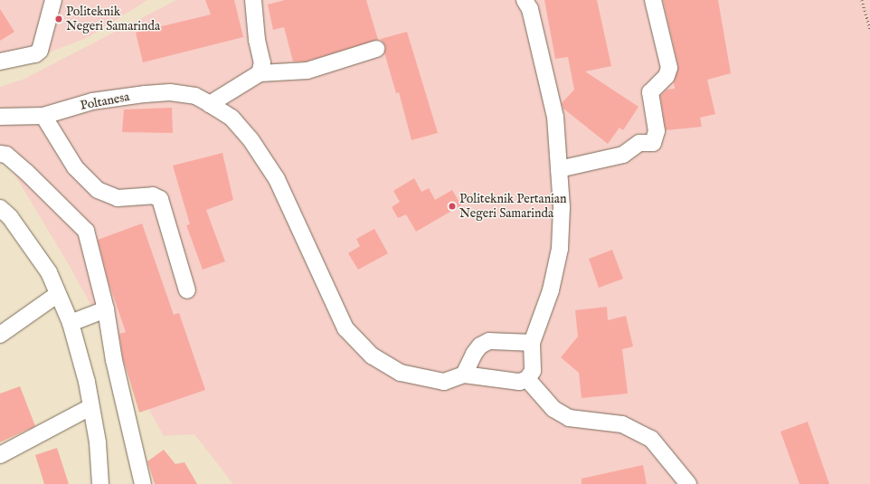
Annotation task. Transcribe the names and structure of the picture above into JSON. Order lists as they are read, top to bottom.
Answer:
{
  "streets": {
    "street": ["Poltanesa"]
  },
  "places": ["Politeknik Negeri Samarinda", "Politeknik Pertanian Negeri Samarinda"]
}
